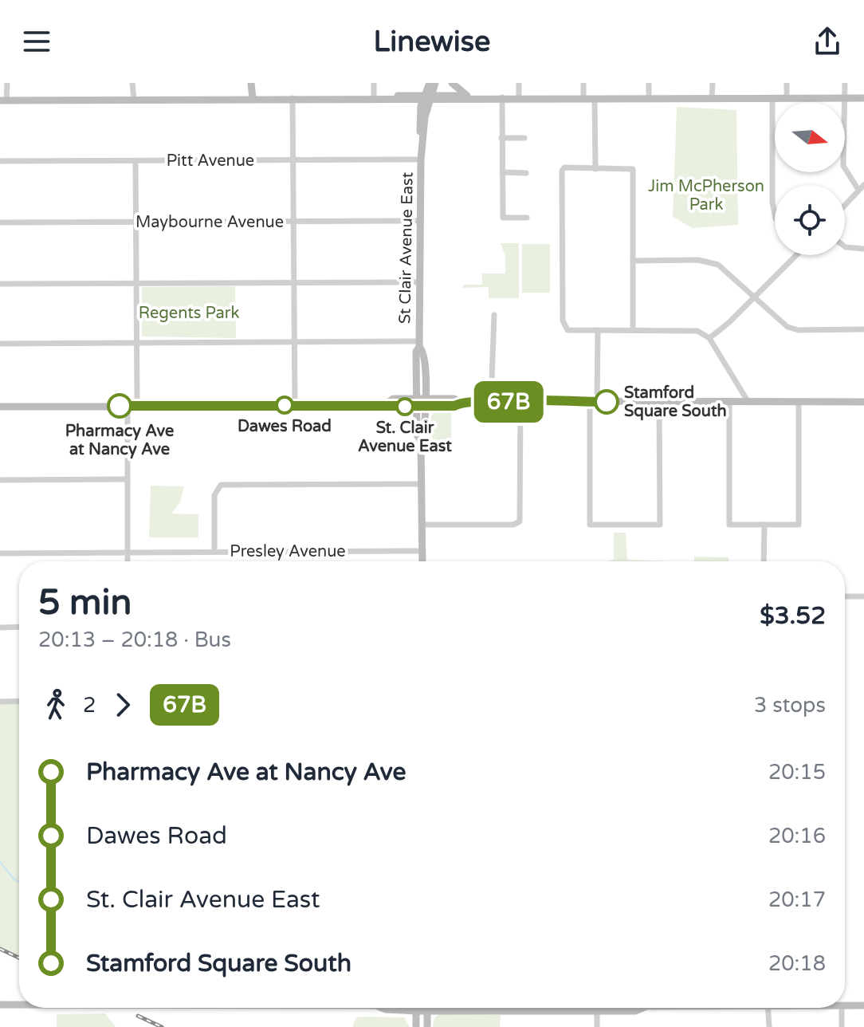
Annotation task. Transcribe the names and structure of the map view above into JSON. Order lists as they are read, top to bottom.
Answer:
{
  "streets": {
    "main road": ["St Clair Avenue East"],
    "street": ["Pitt Avenue", "Maybourne Avenue", "Presley Avenue"]
  },
  "crossings": [
    ["Pitt Avenue", "St Clair Avenue East"],
    ["Maybourne Avenue", "St Clair Avenue East"],
    ["St Clair Avenue East", "Presley Avenue"]
  ],
  "parks": ["Jim McPherson Park", "Regents Park"],
  "places": [
    "Stamford Square South",
    "Dawes Road",
    "Pharmacy Ave at Nancy Ave",
    "St. Clair Avenue East"
  ],
  "lines": ["bus line 67B"],
  "north": "right",
  "page": {
    "header": "Linewise",
    "on_map": "67B",
    "heading": ["5 min", "20:13 – 20:18 · Bus", "$3.52"],
    "legs": ["2", "67B", "3 stops"],
    "list": [
      {
        "name": "Pharmacy Ave at Nancy Ave",
        "value": "20:15"
      },
      {
        "name": "Dawes Road",
        "value": "20:16"
      },
      {
        "name": "St. Clair Avenue East",
        "value": "20:17"
      },
      {
        "name": "Stamford Square South",
        "value": "20:18"
      }
    ]
  }
}
